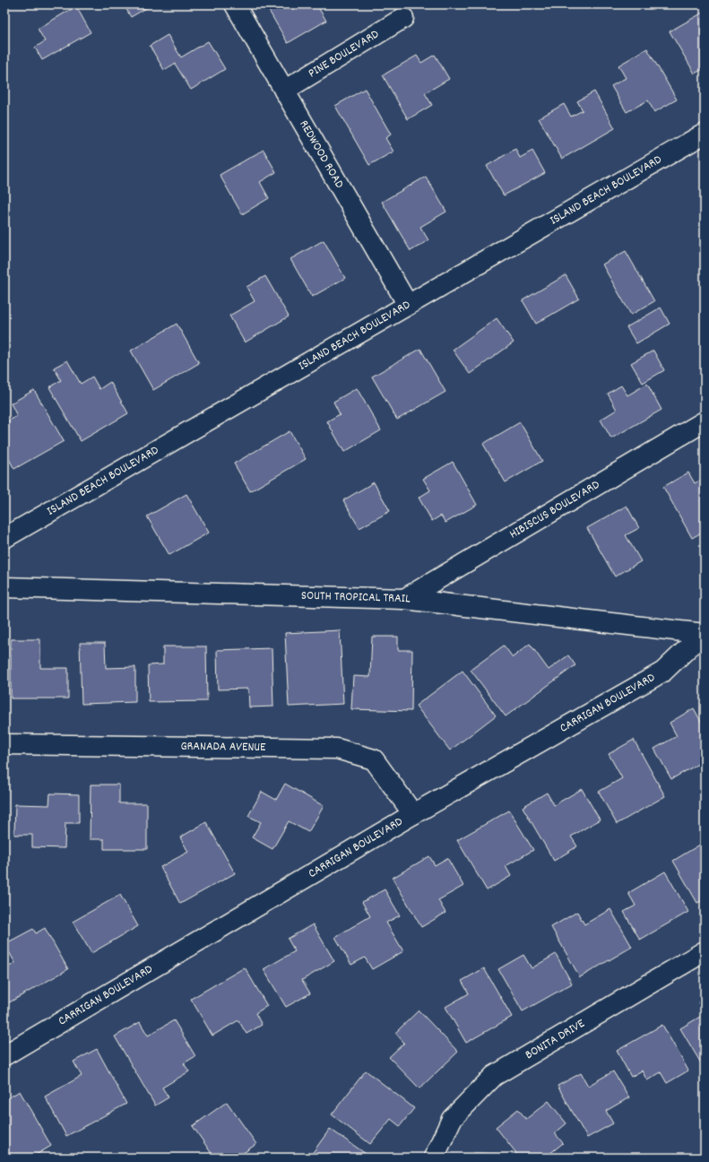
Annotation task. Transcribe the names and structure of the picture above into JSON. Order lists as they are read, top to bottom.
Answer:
{
  "streets": {
    "street": [
      "PINE BOULEVARD",
      "REDWOOD ROAD",
      "ISLAND BEACH BOULEVARD",
      "HIBISCUS BOULEVARD",
      "SOUTH TROPICAL TRAIL",
      "CARRIGAN BOULEVARD",
      "GRANADA AVENUE",
      "BONITA DRIVE"
    ]
  },
  "crossings": [
    ["PINE BOULEVARD", "REDWOOD ROAD"],
    ["REDWOOD ROAD", "ISLAND BEACH BOULEVARD"],
    ["HIBISCUS BOULEVARD", "SOUTH TROPICAL TRAIL"],
    ["SOUTH TROPICAL TRAIL", "CARRIGAN BOULEVARD"],
    ["CARRIGAN BOULEVARD", "GRANADA AVENUE"]
  ]
}
